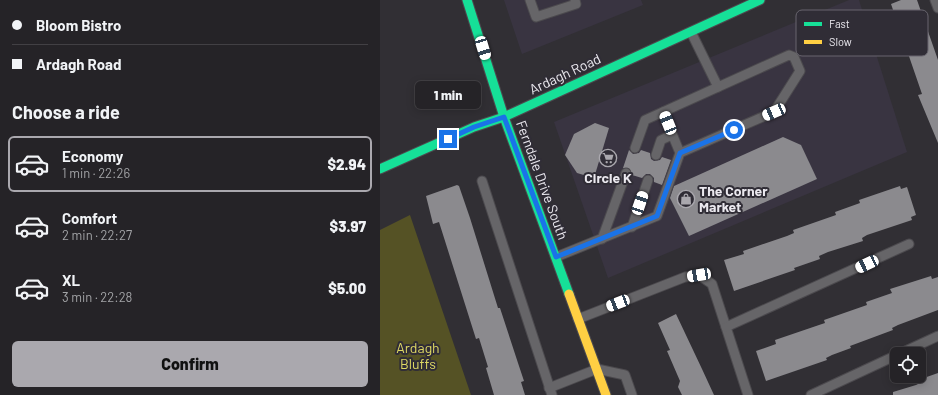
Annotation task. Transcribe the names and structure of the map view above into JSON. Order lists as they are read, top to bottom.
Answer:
{
  "streets": {
    "main road": ["Ardagh Road", "Ferndale Drive South"]
  },
  "crossings": [
    ["Ardagh Road", "Ferndale Drive South"]
  ],
  "parks": ["Ardagh Bluffs"],
  "places": {
    "supermarket": ["Circle K"],
    "shop": ["The Corner Market"]
  },
  "legend": ["Fast", "Slow"],
  "page": {
    "banner": ["Bloom Bistro", "Ardagh Road"],
    "bubble": "1 min",
    "heading": "Choose a ride",
    "list": [
      {
        "name": "Economy",
        "note": "1 min · 22:26",
        "value": "$2.94"
      },
      {
        "name": "Comfort",
        "note": "2 min · 22:27",
        "value": "$3.97"
      },
      {
        "name": "XL",
        "note": "3 min · 22:28",
        "value": "$5.00"
      }
    ],
    "buttons": "Confirm"
  }
}
